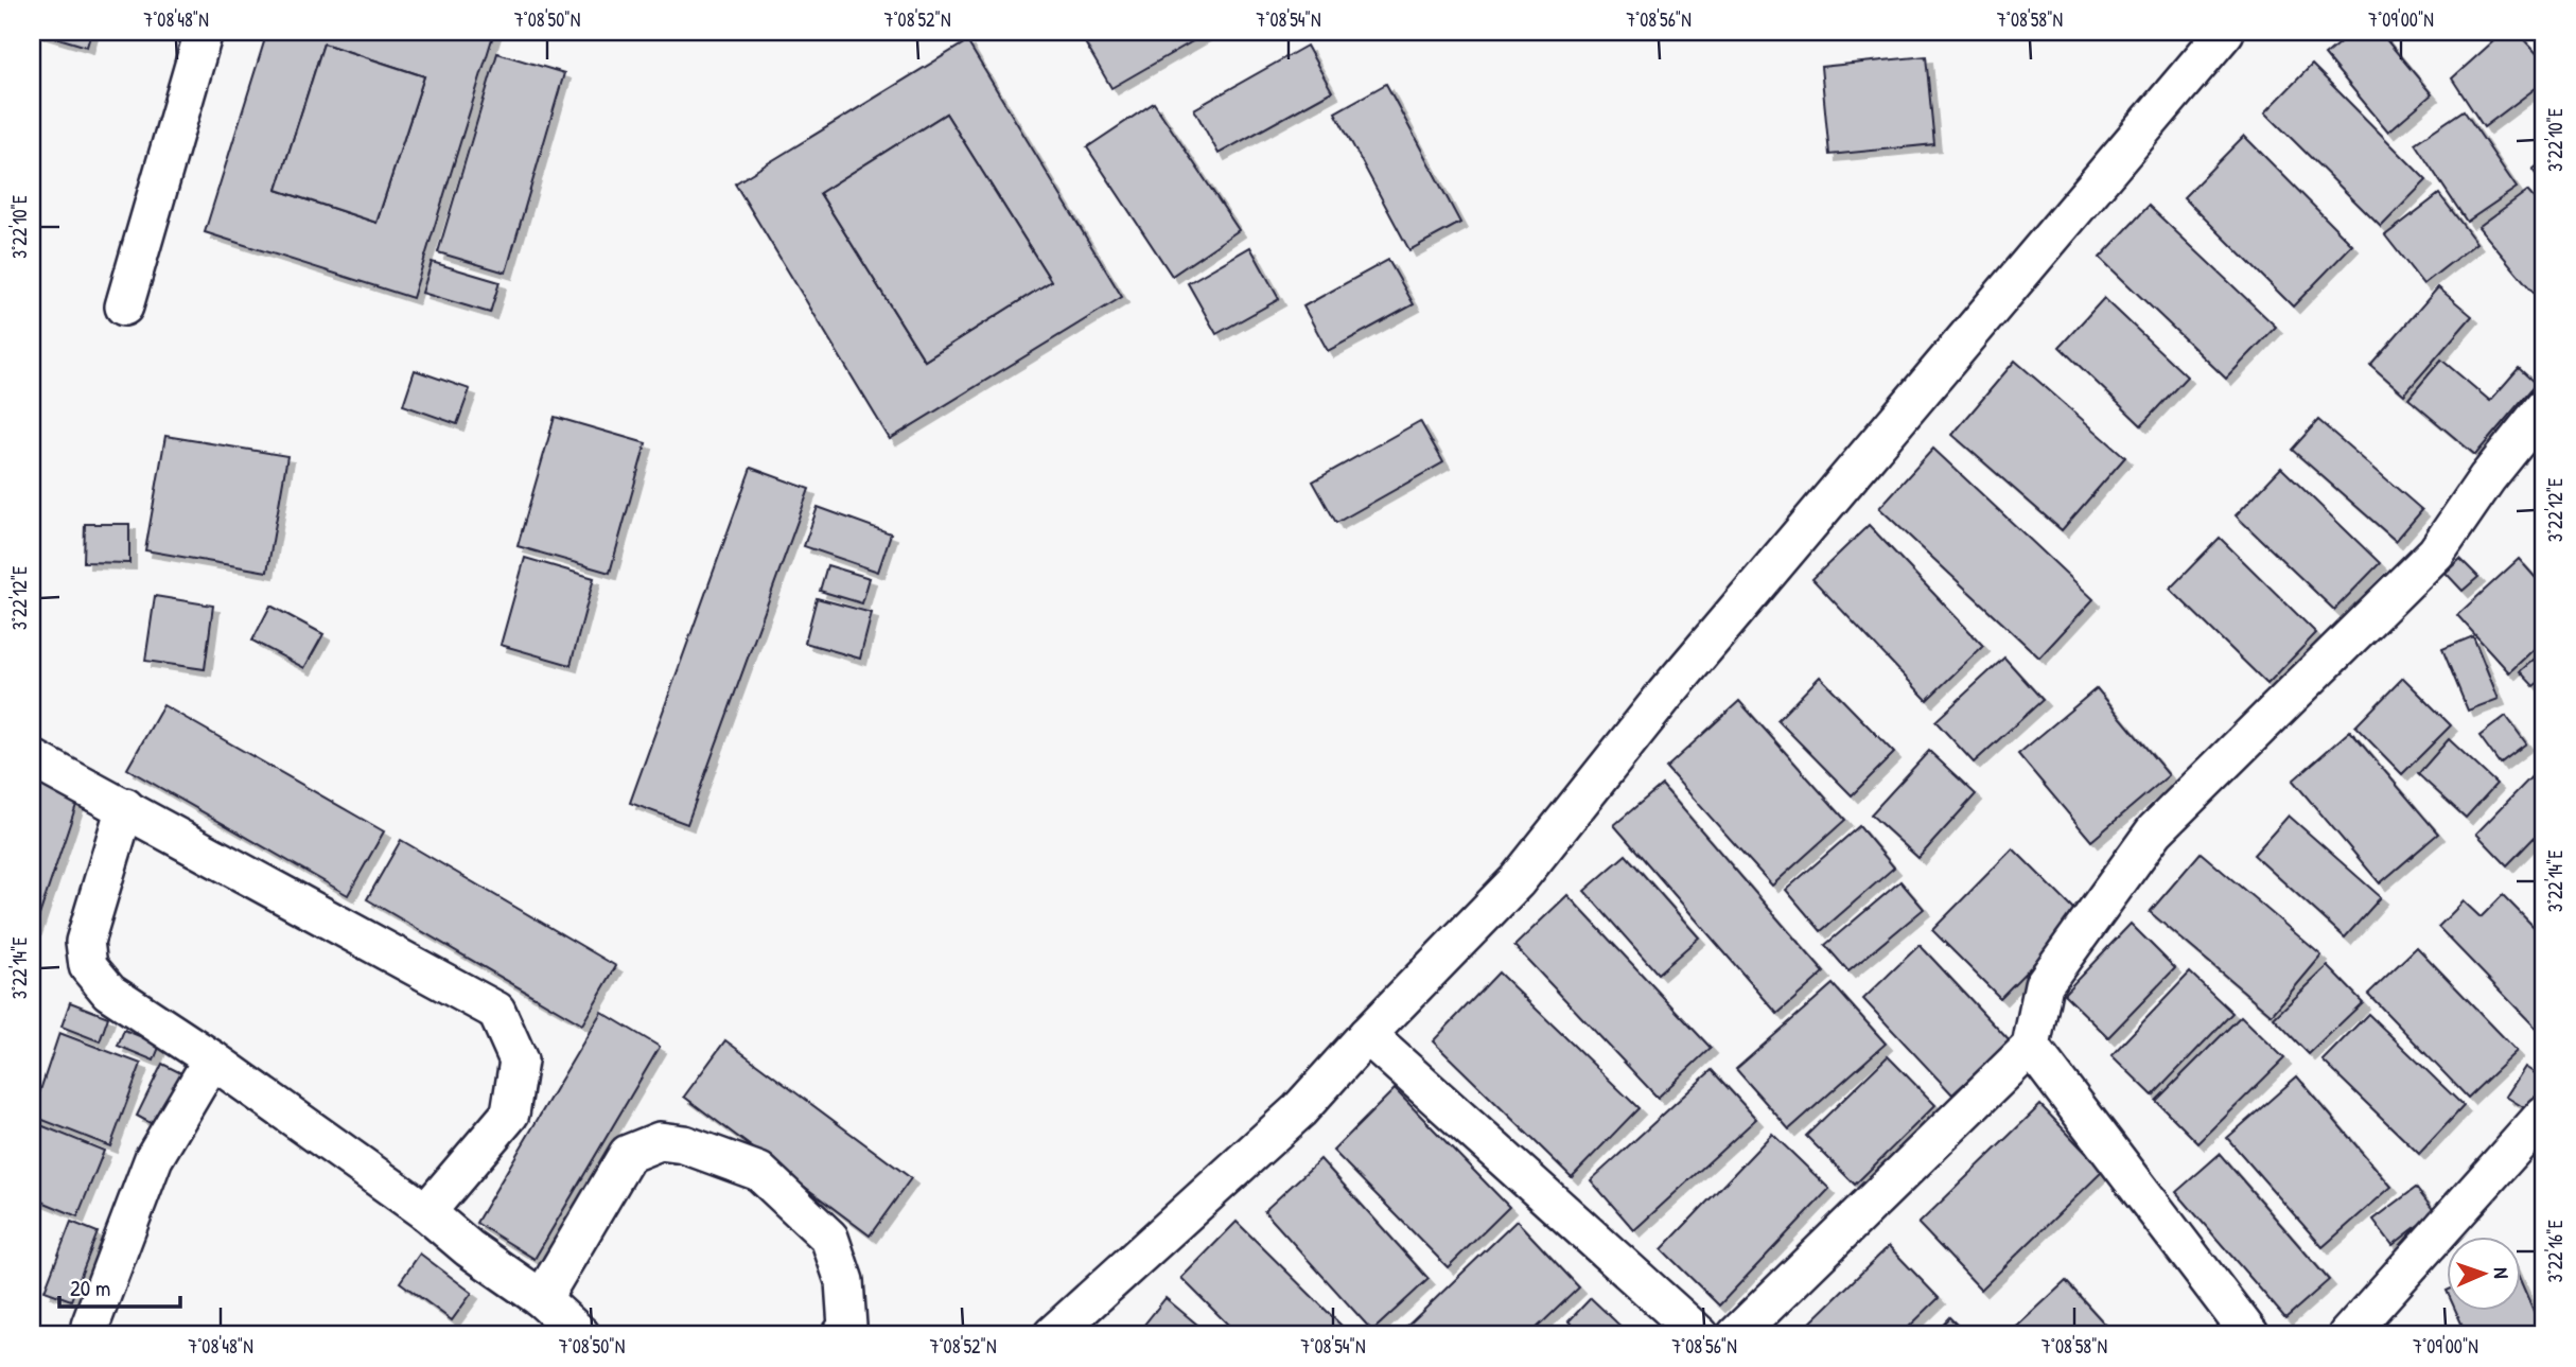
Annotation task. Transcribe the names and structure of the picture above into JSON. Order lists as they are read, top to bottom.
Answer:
{
  "scale_bar": "20 m",
  "north": "right",
  "coordinates": [
    "7°08'48\"N",
    "7°08'50\"N",
    "7°08'52\"N",
    "7°08'54\"N",
    "7°08'56\"N",
    "7°08'58\"N",
    "7°09'00\"N",
    "3°22'10\"E",
    "3°22'12\"E",
    "3°22'14\"E",
    "3°22'16\"E"
  ]
}
